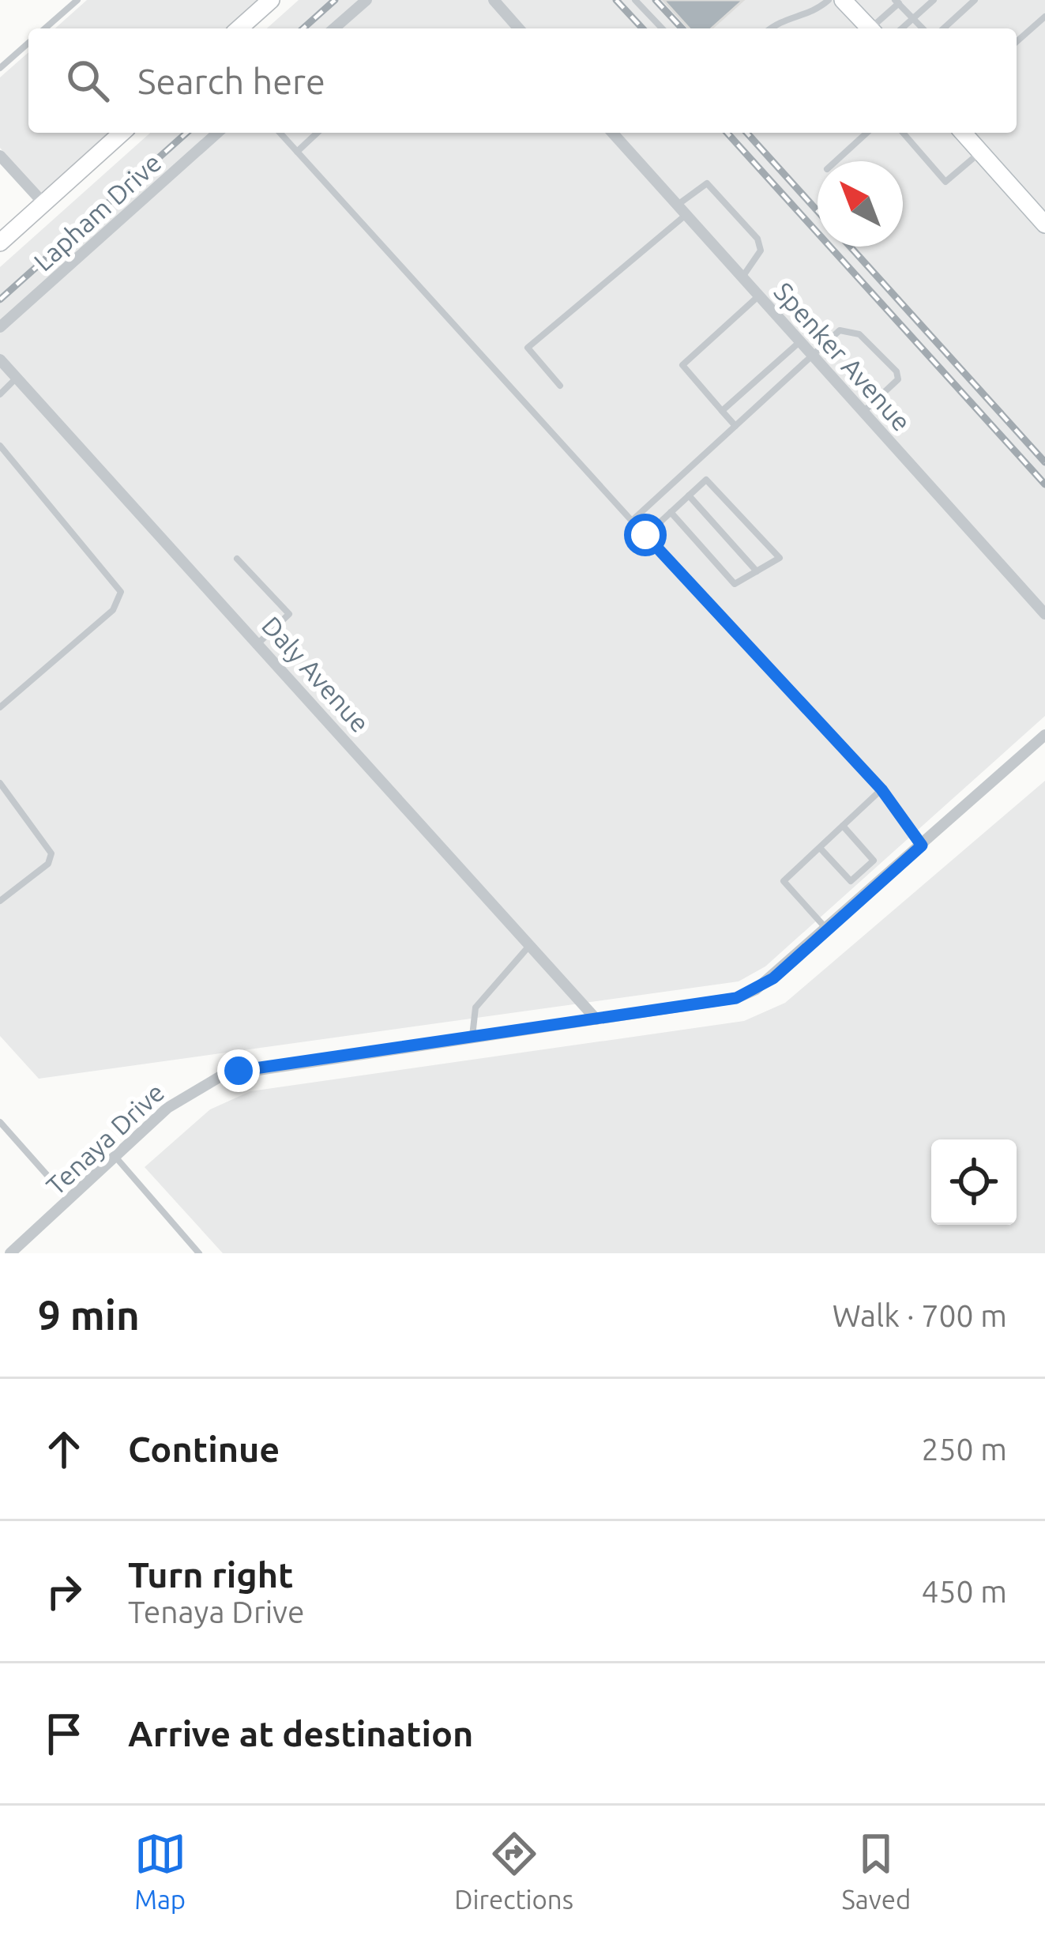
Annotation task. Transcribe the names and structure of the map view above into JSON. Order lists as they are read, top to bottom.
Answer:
{
  "streets": {
    "street": [
      "Lapham Drive",
      "Spenker Avenue",
      "Daly Avenue",
      "Tenaya Drive"
    ]
  },
  "crossings": [
    ["Daly Avenue", "Tenaya Drive"]
  ],
  "north": "top left",
  "page": {
    "search": "Search here",
    "heading": ["9 min", "Walk · 700 m"],
    "list": [
      ["Continue", "250 m"],
      ["Turn right", "Tenaya Drive", "450 m"],
      "Arrive at destination"
    ],
    "nav": ["Map", "Directions", "Saved"]
  }
}
